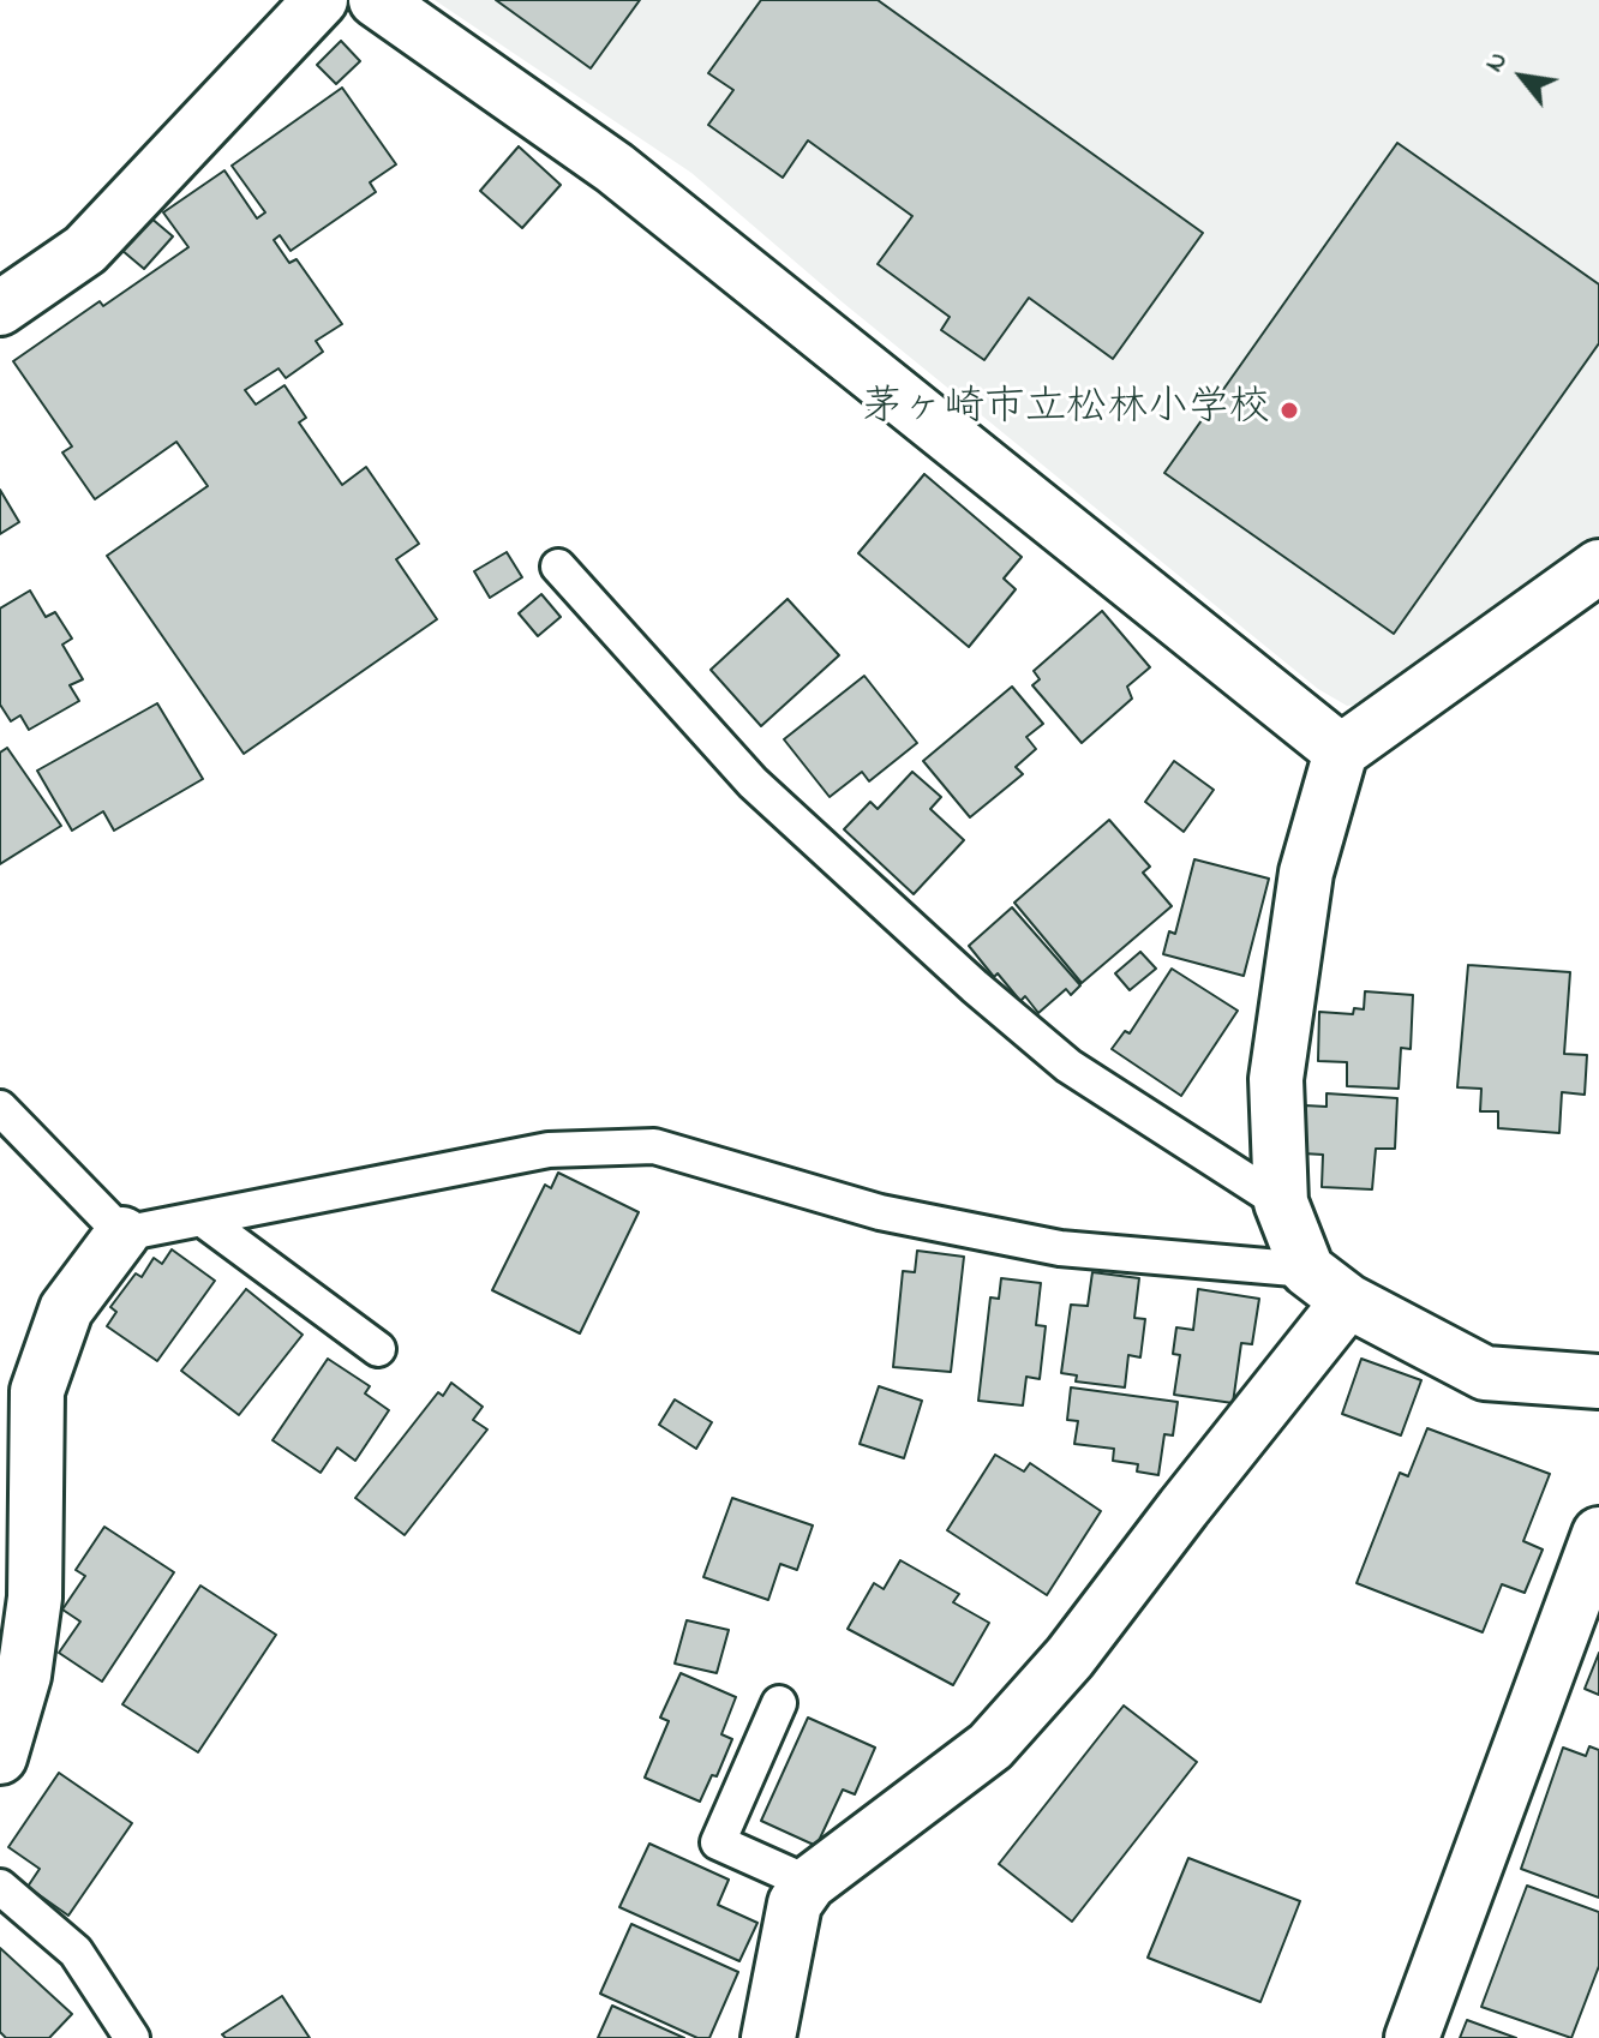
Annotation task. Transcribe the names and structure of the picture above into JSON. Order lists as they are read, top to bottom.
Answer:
{
  "places": ["茅ヶ崎市立松林小学校"],
  "north": "top left"
}
